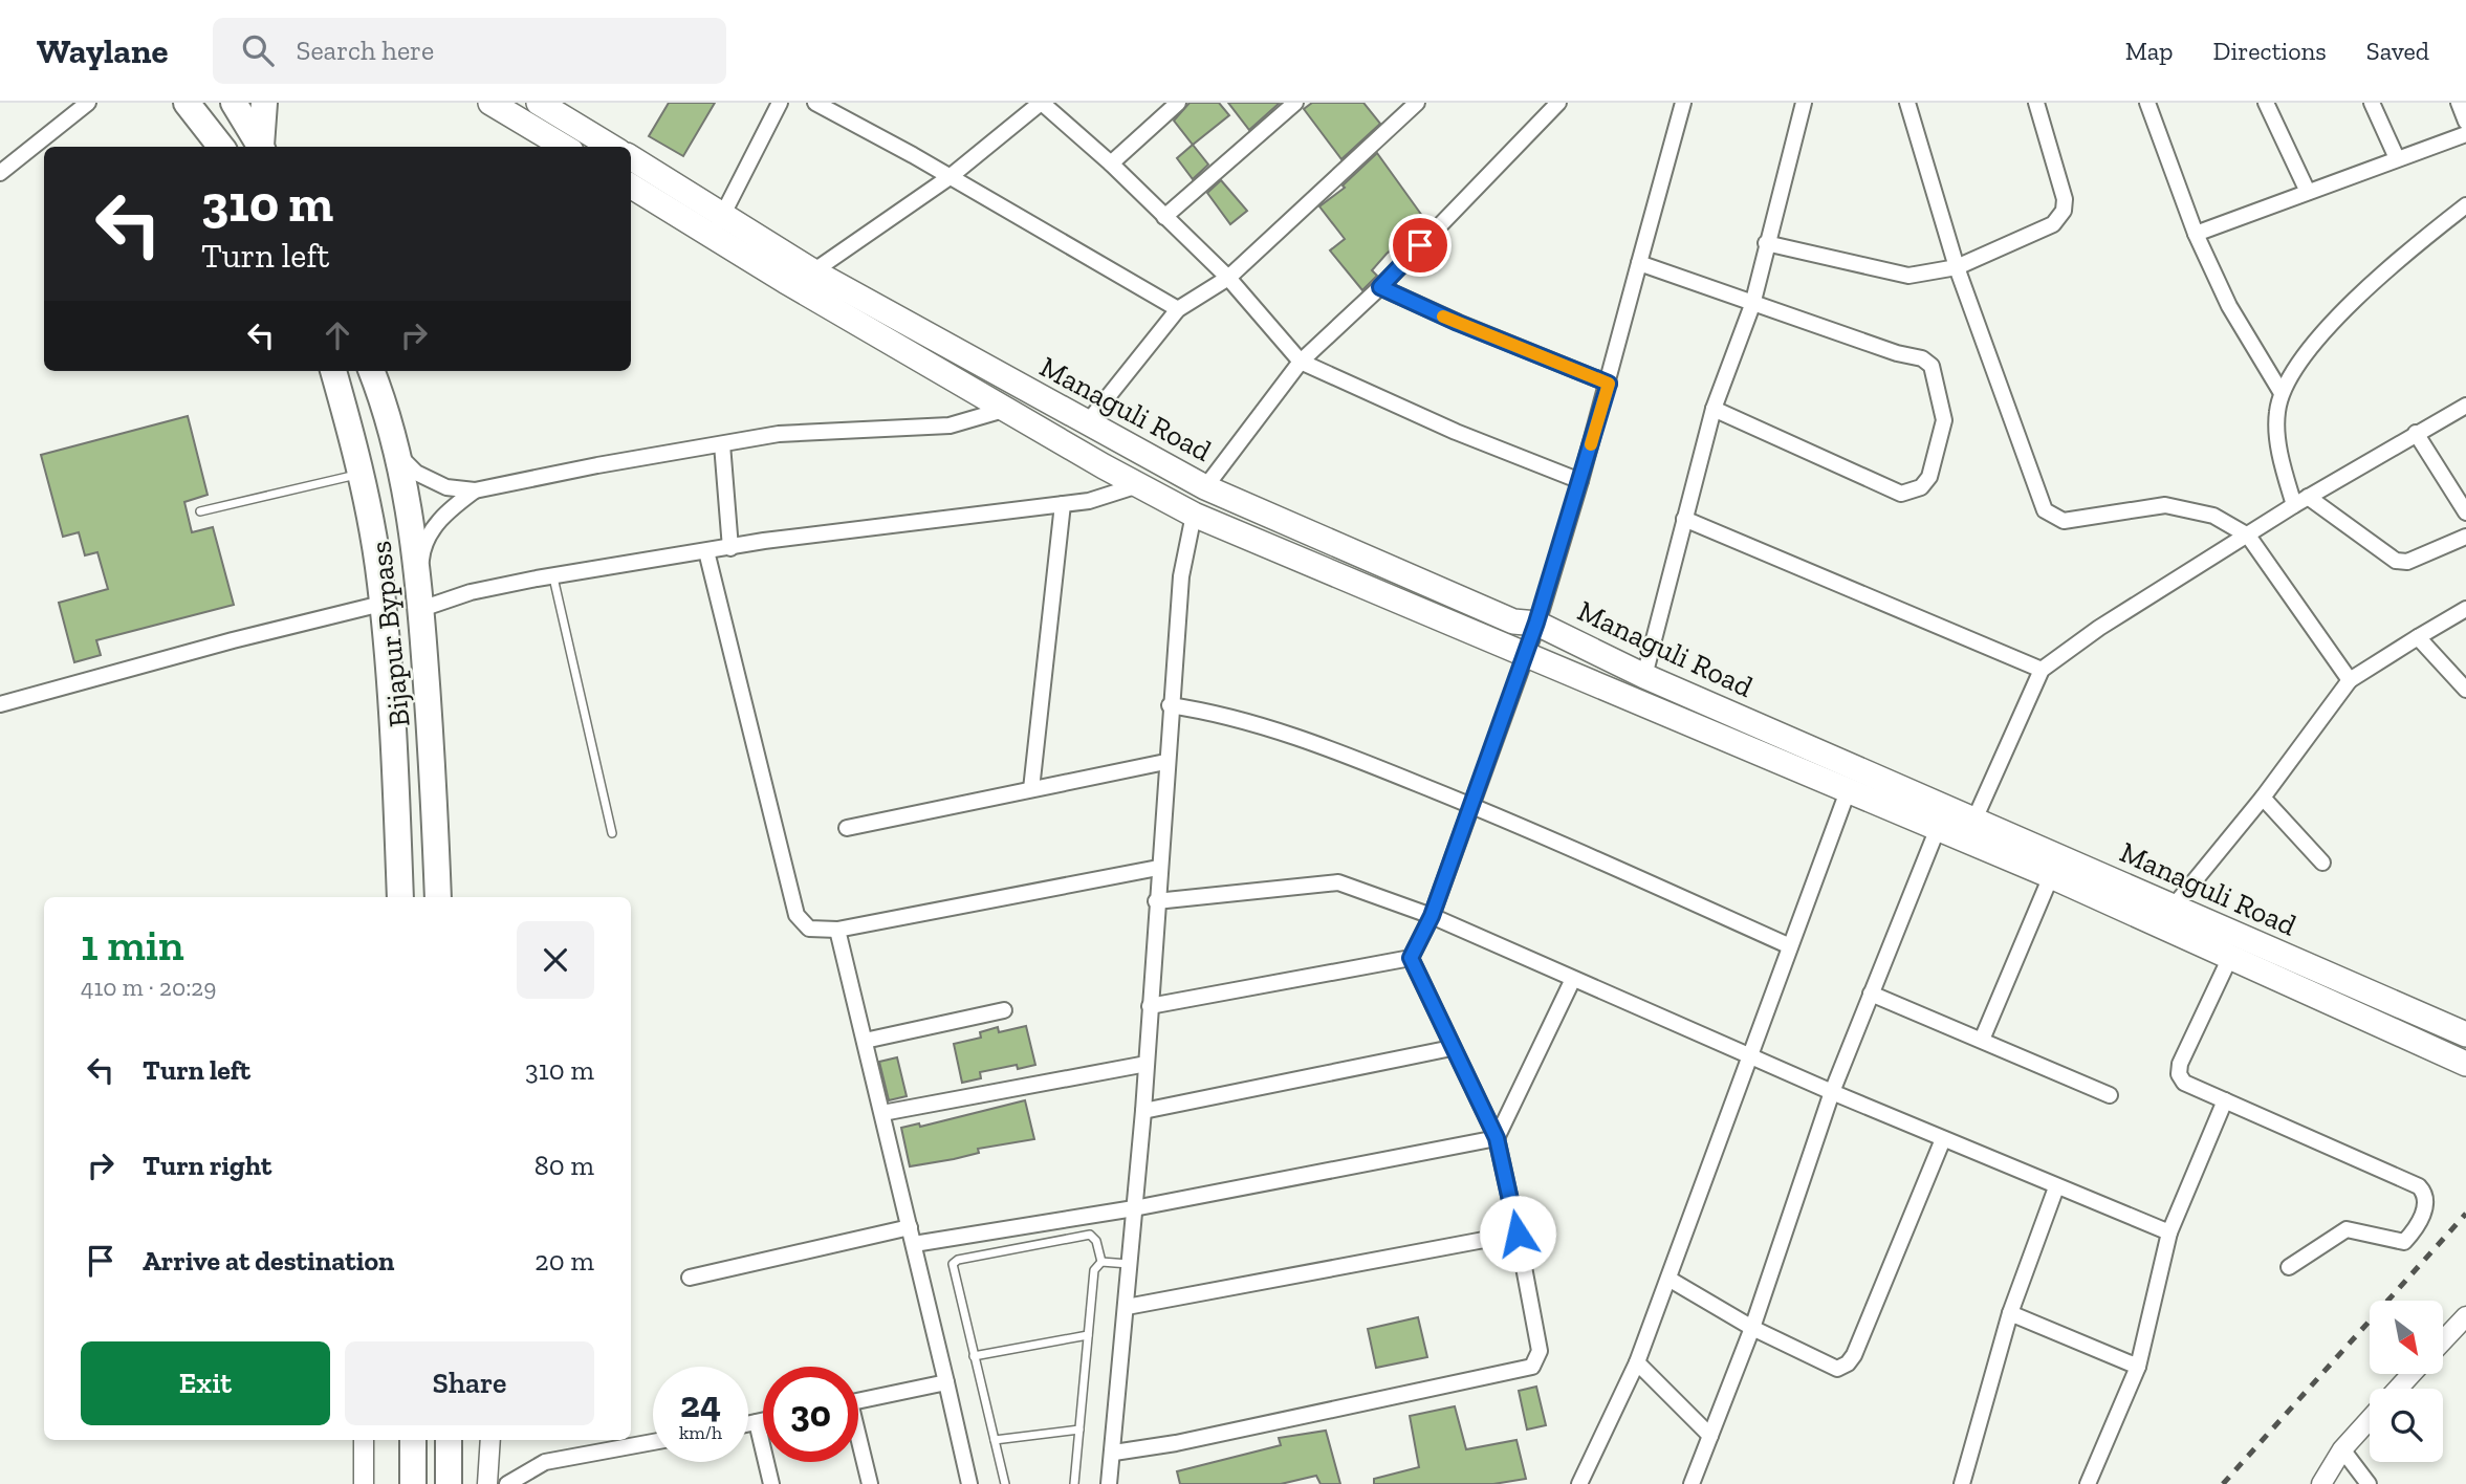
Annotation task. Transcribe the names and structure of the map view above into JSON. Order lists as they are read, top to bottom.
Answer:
{
  "streets": {
    "highway": ["Bijapur Bypass"],
    "main road": ["Managuli Road"]
  },
  "north": "bottom right",
  "page": {
    "header": "Waylane",
    "search": "Search here",
    "nav": ["Map", "Directions", "Saved"],
    "turn": ["310 m", "Turn left"],
    "heading": ["1 min", "410 m · 20:29"],
    "list": [
      {
        "name": "Turn left",
        "value": "310 m"
      },
      {
        "name": "Turn right",
        "value": "80 m"
      },
      {
        "name": "Arrive at destination",
        "value": "20 m"
      }
    ],
    "buttons": ["Exit", "Share"],
    "speed": "24 km/h",
    "limit": "30"
  }
}
